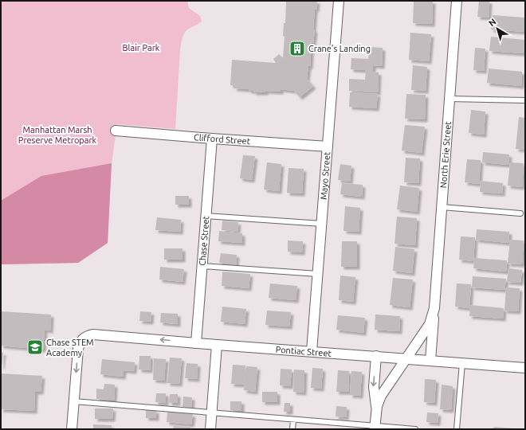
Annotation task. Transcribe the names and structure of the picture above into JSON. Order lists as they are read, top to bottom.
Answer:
{
  "streets": {
    "street": [
      "Clifford Street",
      "North Erie Street",
      "Mayo Street",
      "Chase Street",
      "Pontiac Street"
    ]
  },
  "crossings": [
    ["Clifford Street", "Mayo Street"],
    ["Clifford Street", "Chase Street"],
    ["North Erie Street", "Pontiac Street"],
    ["Mayo Street", "Pontiac Street"],
    ["Chase Street", "Pontiac Street"]
  ],
  "parks": ["Blair Park", "Manhattan Marsh Preserve Metropark"],
  "places": {
    "building": ["Crane's Landing"],
    "school or university": ["Chase STEM Academy"]
  },
  "north": "top left"
}
